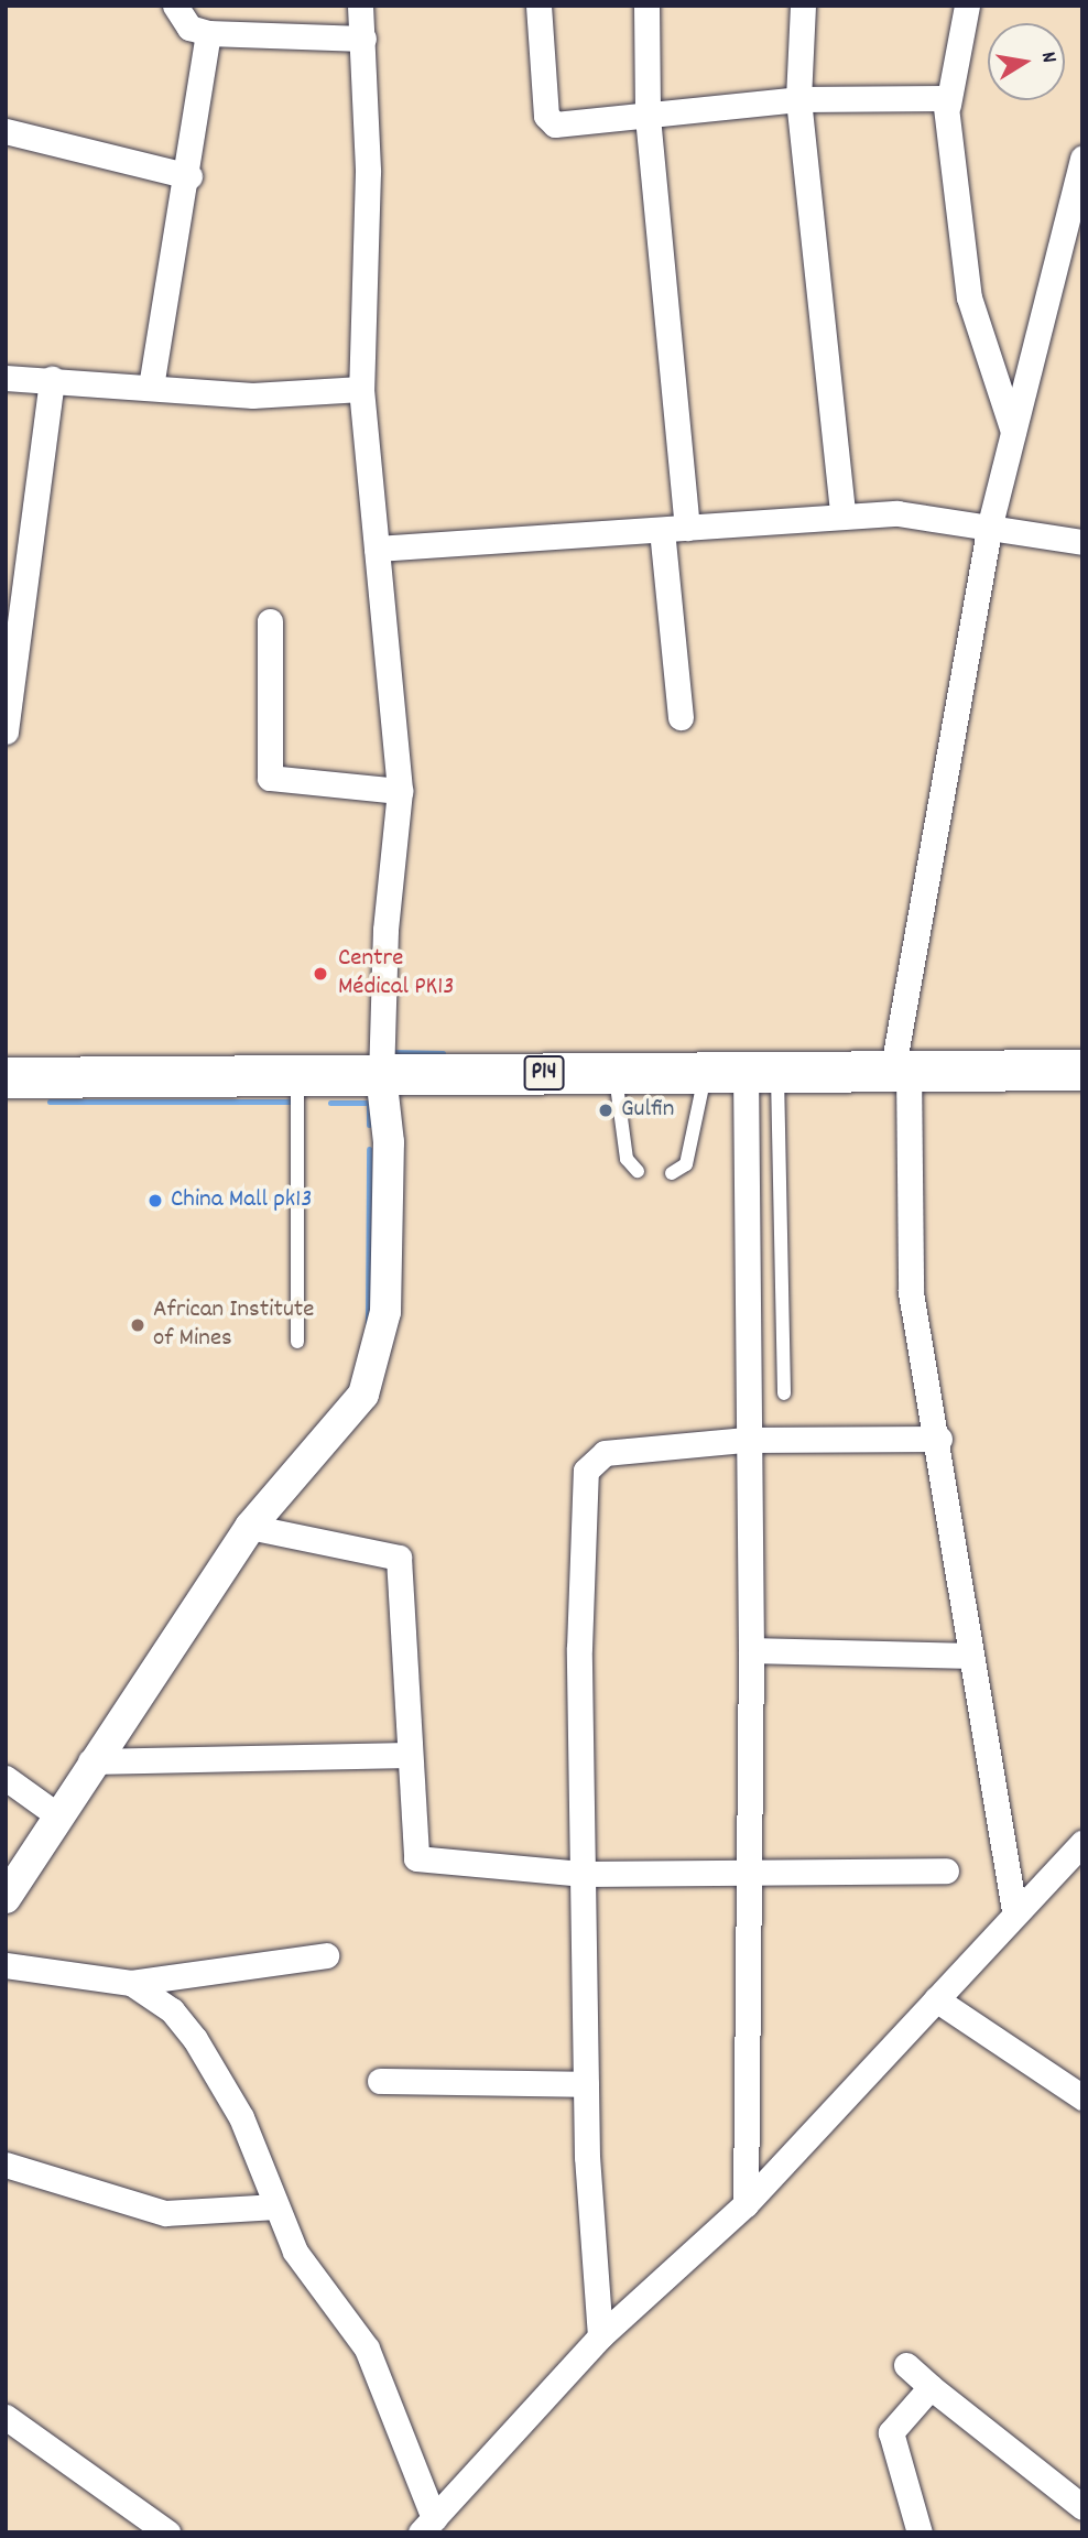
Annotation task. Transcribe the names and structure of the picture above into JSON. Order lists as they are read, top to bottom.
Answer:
{
  "streets": {
    "main road": ["P14"]
  },
  "places": [
    "Centre Médical PK13",
    "Gulfin",
    "China Mall pk13",
    "African Institute of Mines"
  ],
  "north": "right"
}
